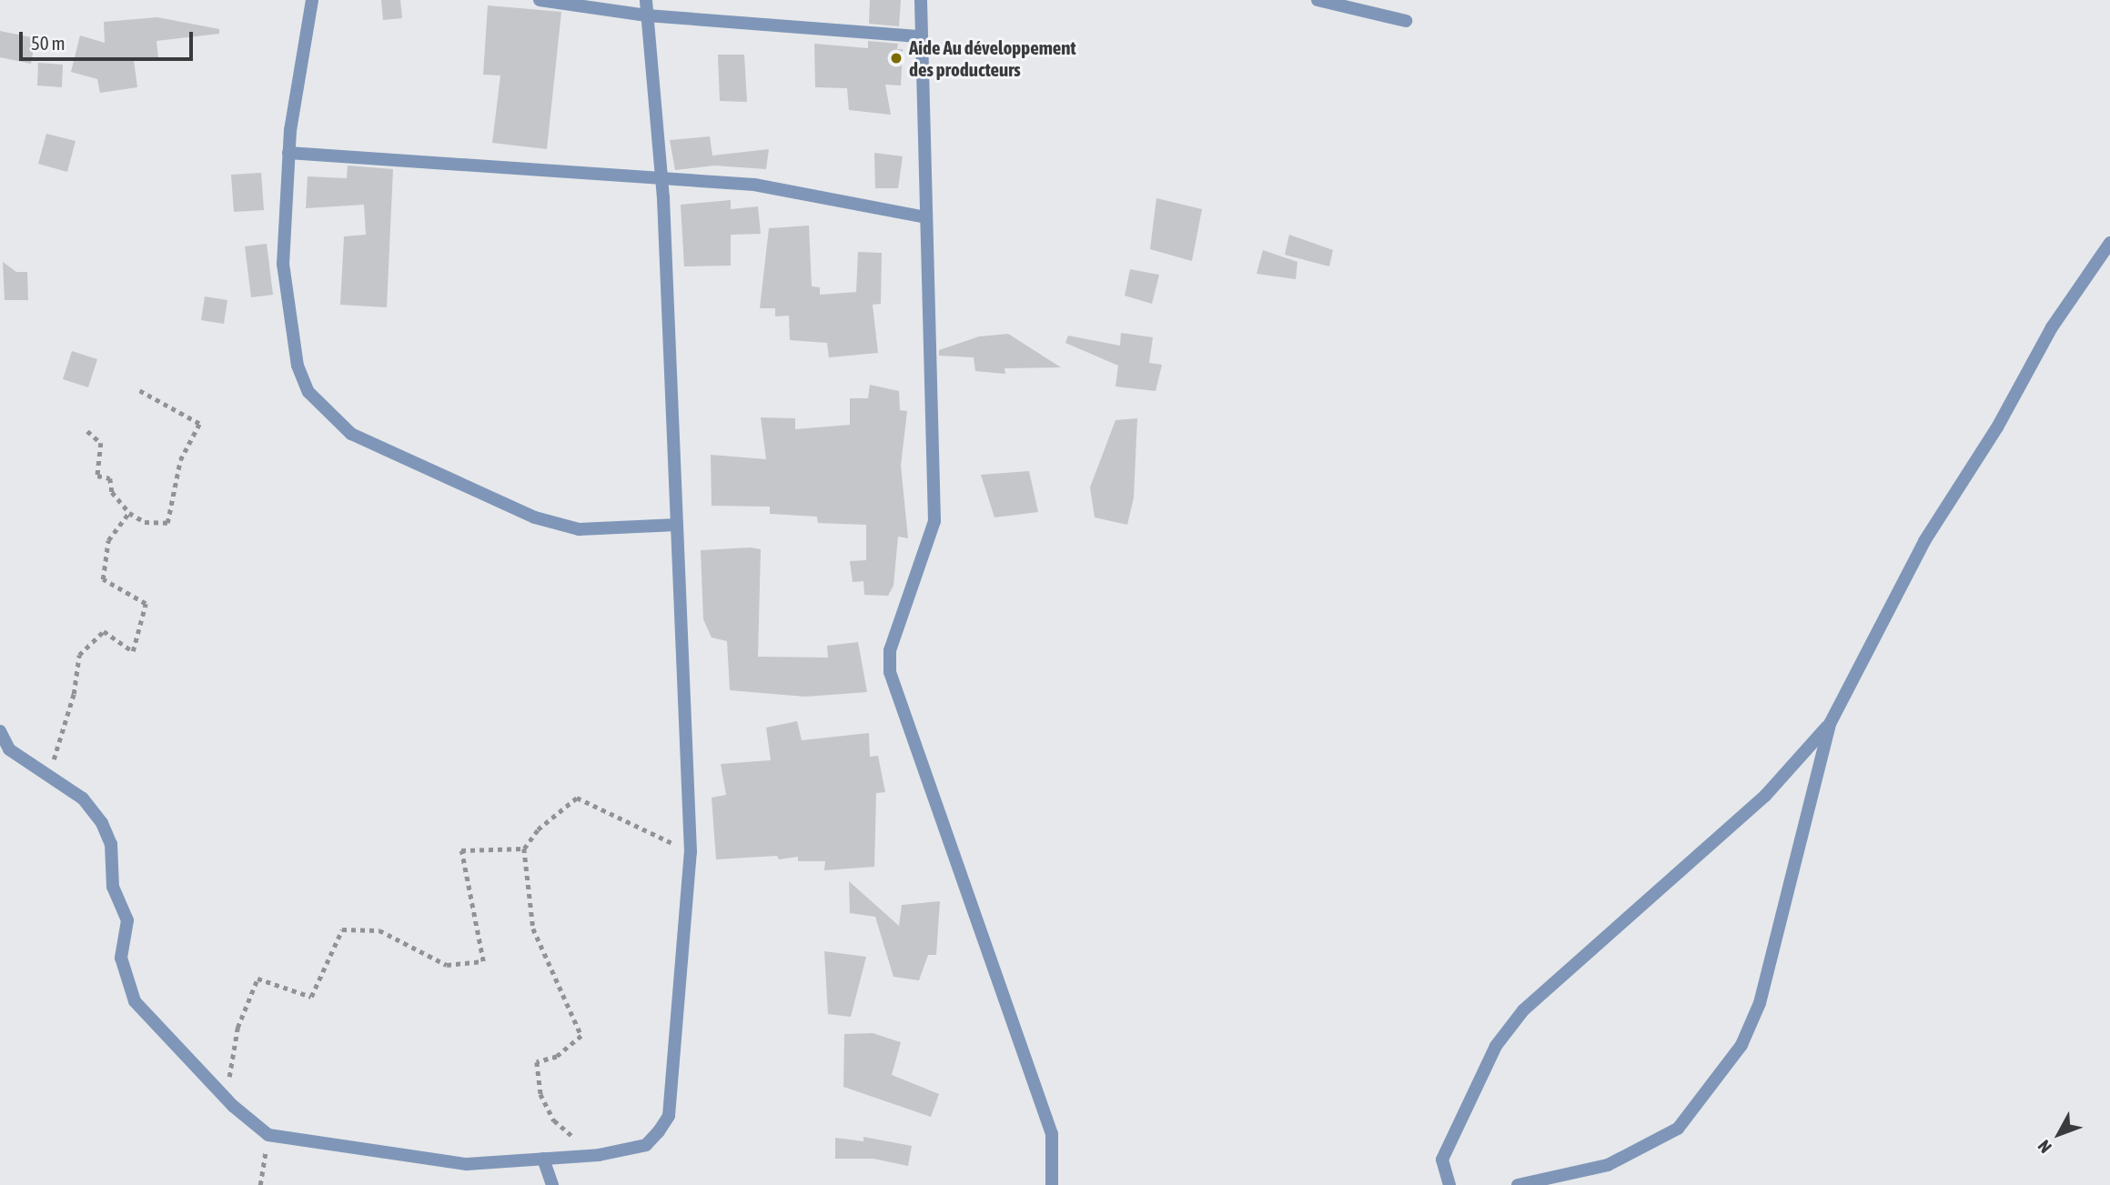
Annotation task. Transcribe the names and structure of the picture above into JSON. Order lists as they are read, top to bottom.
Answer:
{
  "places": ["Aide Au développement des producteurs"],
  "scale_bar": "50 m",
  "north": "bottom left"
}
